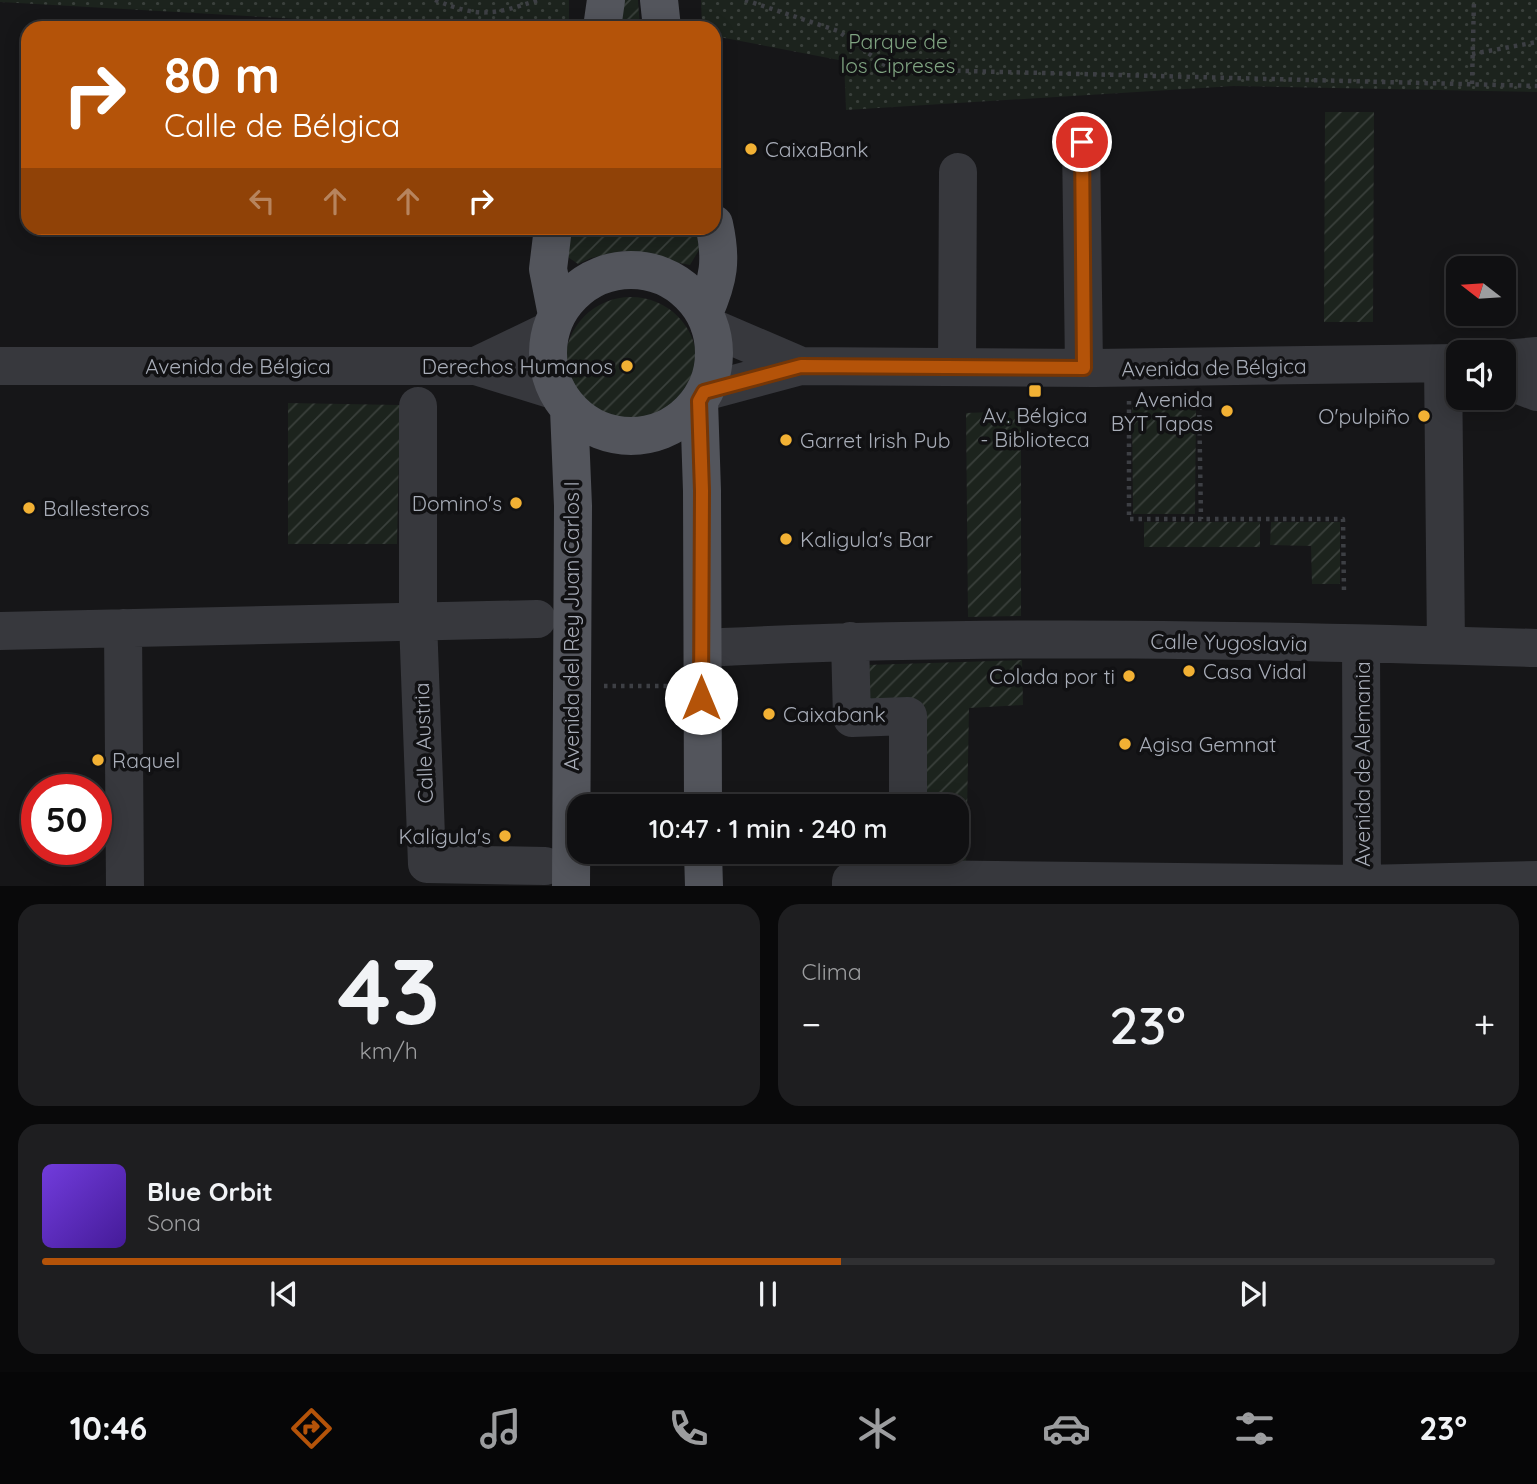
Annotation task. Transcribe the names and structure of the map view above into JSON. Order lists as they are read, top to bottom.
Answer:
{
  "streets": {
    "main road": ["Avenida del Rey Juan Carlos I"],
    "street": [
      "Avenida de Bélgica",
      "Calle Yugoslavia",
      "Calle Austria",
      "Avenida de Alemania"
    ]
  },
  "crossings": [
    ["Avenida del Rey Juan Carlos I", "Calle Austria"],
    ["Calle Yugoslavia", "Avenida de Alemania"]
  ],
  "parks": ["Parque de los Cipreses"],
  "places": {
    "other": [
      "CaixaBank",
      "Derechos Humanos",
      "Avenida BYT Tapas",
      "O'pulpiño",
      "Garret Irish Pub",
      "Domino's",
      "Ballesteros",
      "Kaligula's Bar",
      "Casa Vidal",
      "Colada por ti",
      "Caixabank",
      "Agisa Gemnat",
      "Raquel",
      "Kalígula's"
    ],
    "transit": ["Av. Bélgica - Biblioteca"]
  },
  "north": "left",
  "page": {
    "turn": ["80 m", "Calle de Bélgica"],
    "limit": "50",
    "trip": "10:47 · 1 min · 240 m",
    "tile": [
      ["43", "km/h"],
      "Clima"
    ],
    "heat": ["−", "23°", "+"],
    "song": ["Blue Orbit", "Sona"],
    "tabs": ["10:46", "23°"]
  }
}
